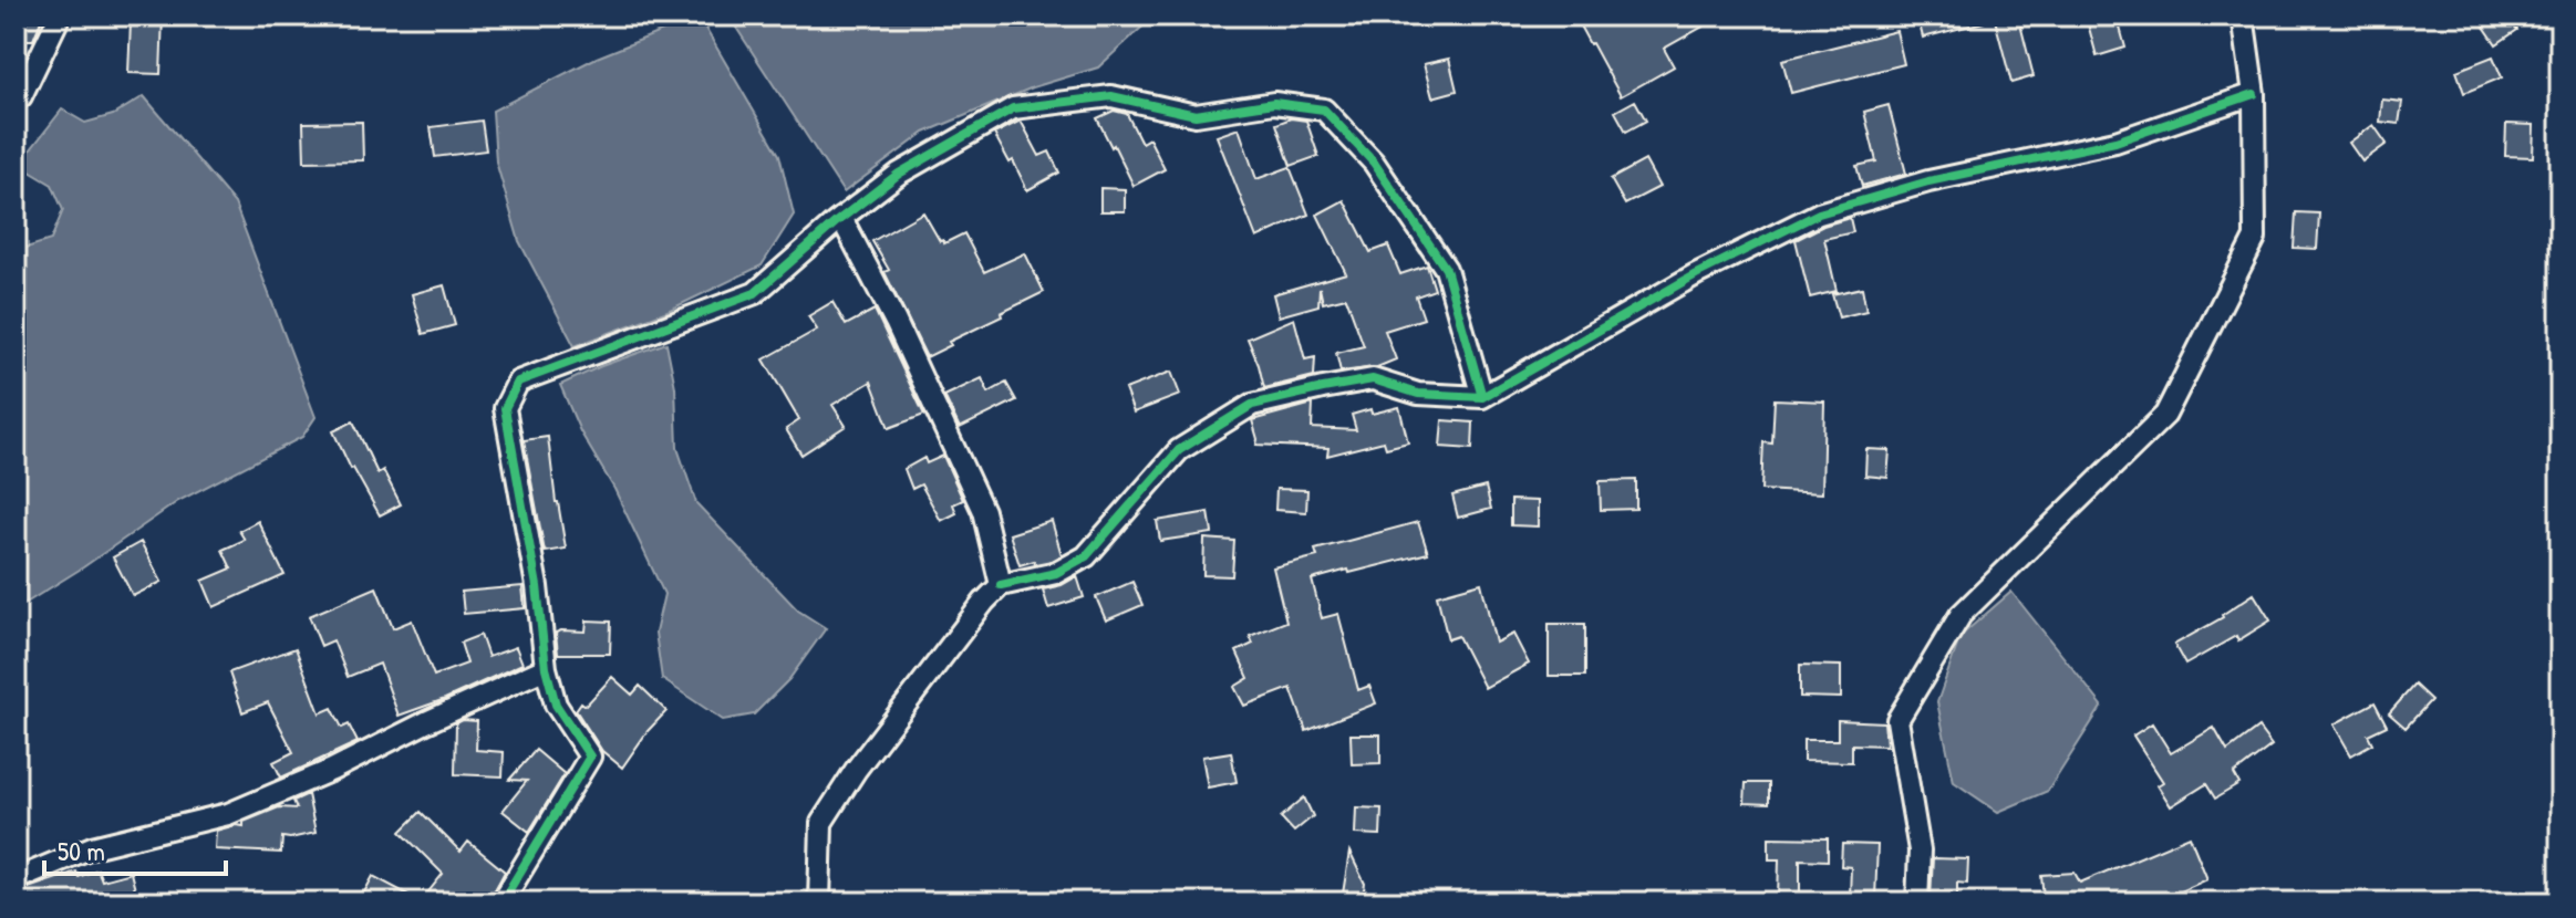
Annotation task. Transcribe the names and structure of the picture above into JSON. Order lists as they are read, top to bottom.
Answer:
{
  "scale_bar": "50 m"
}
